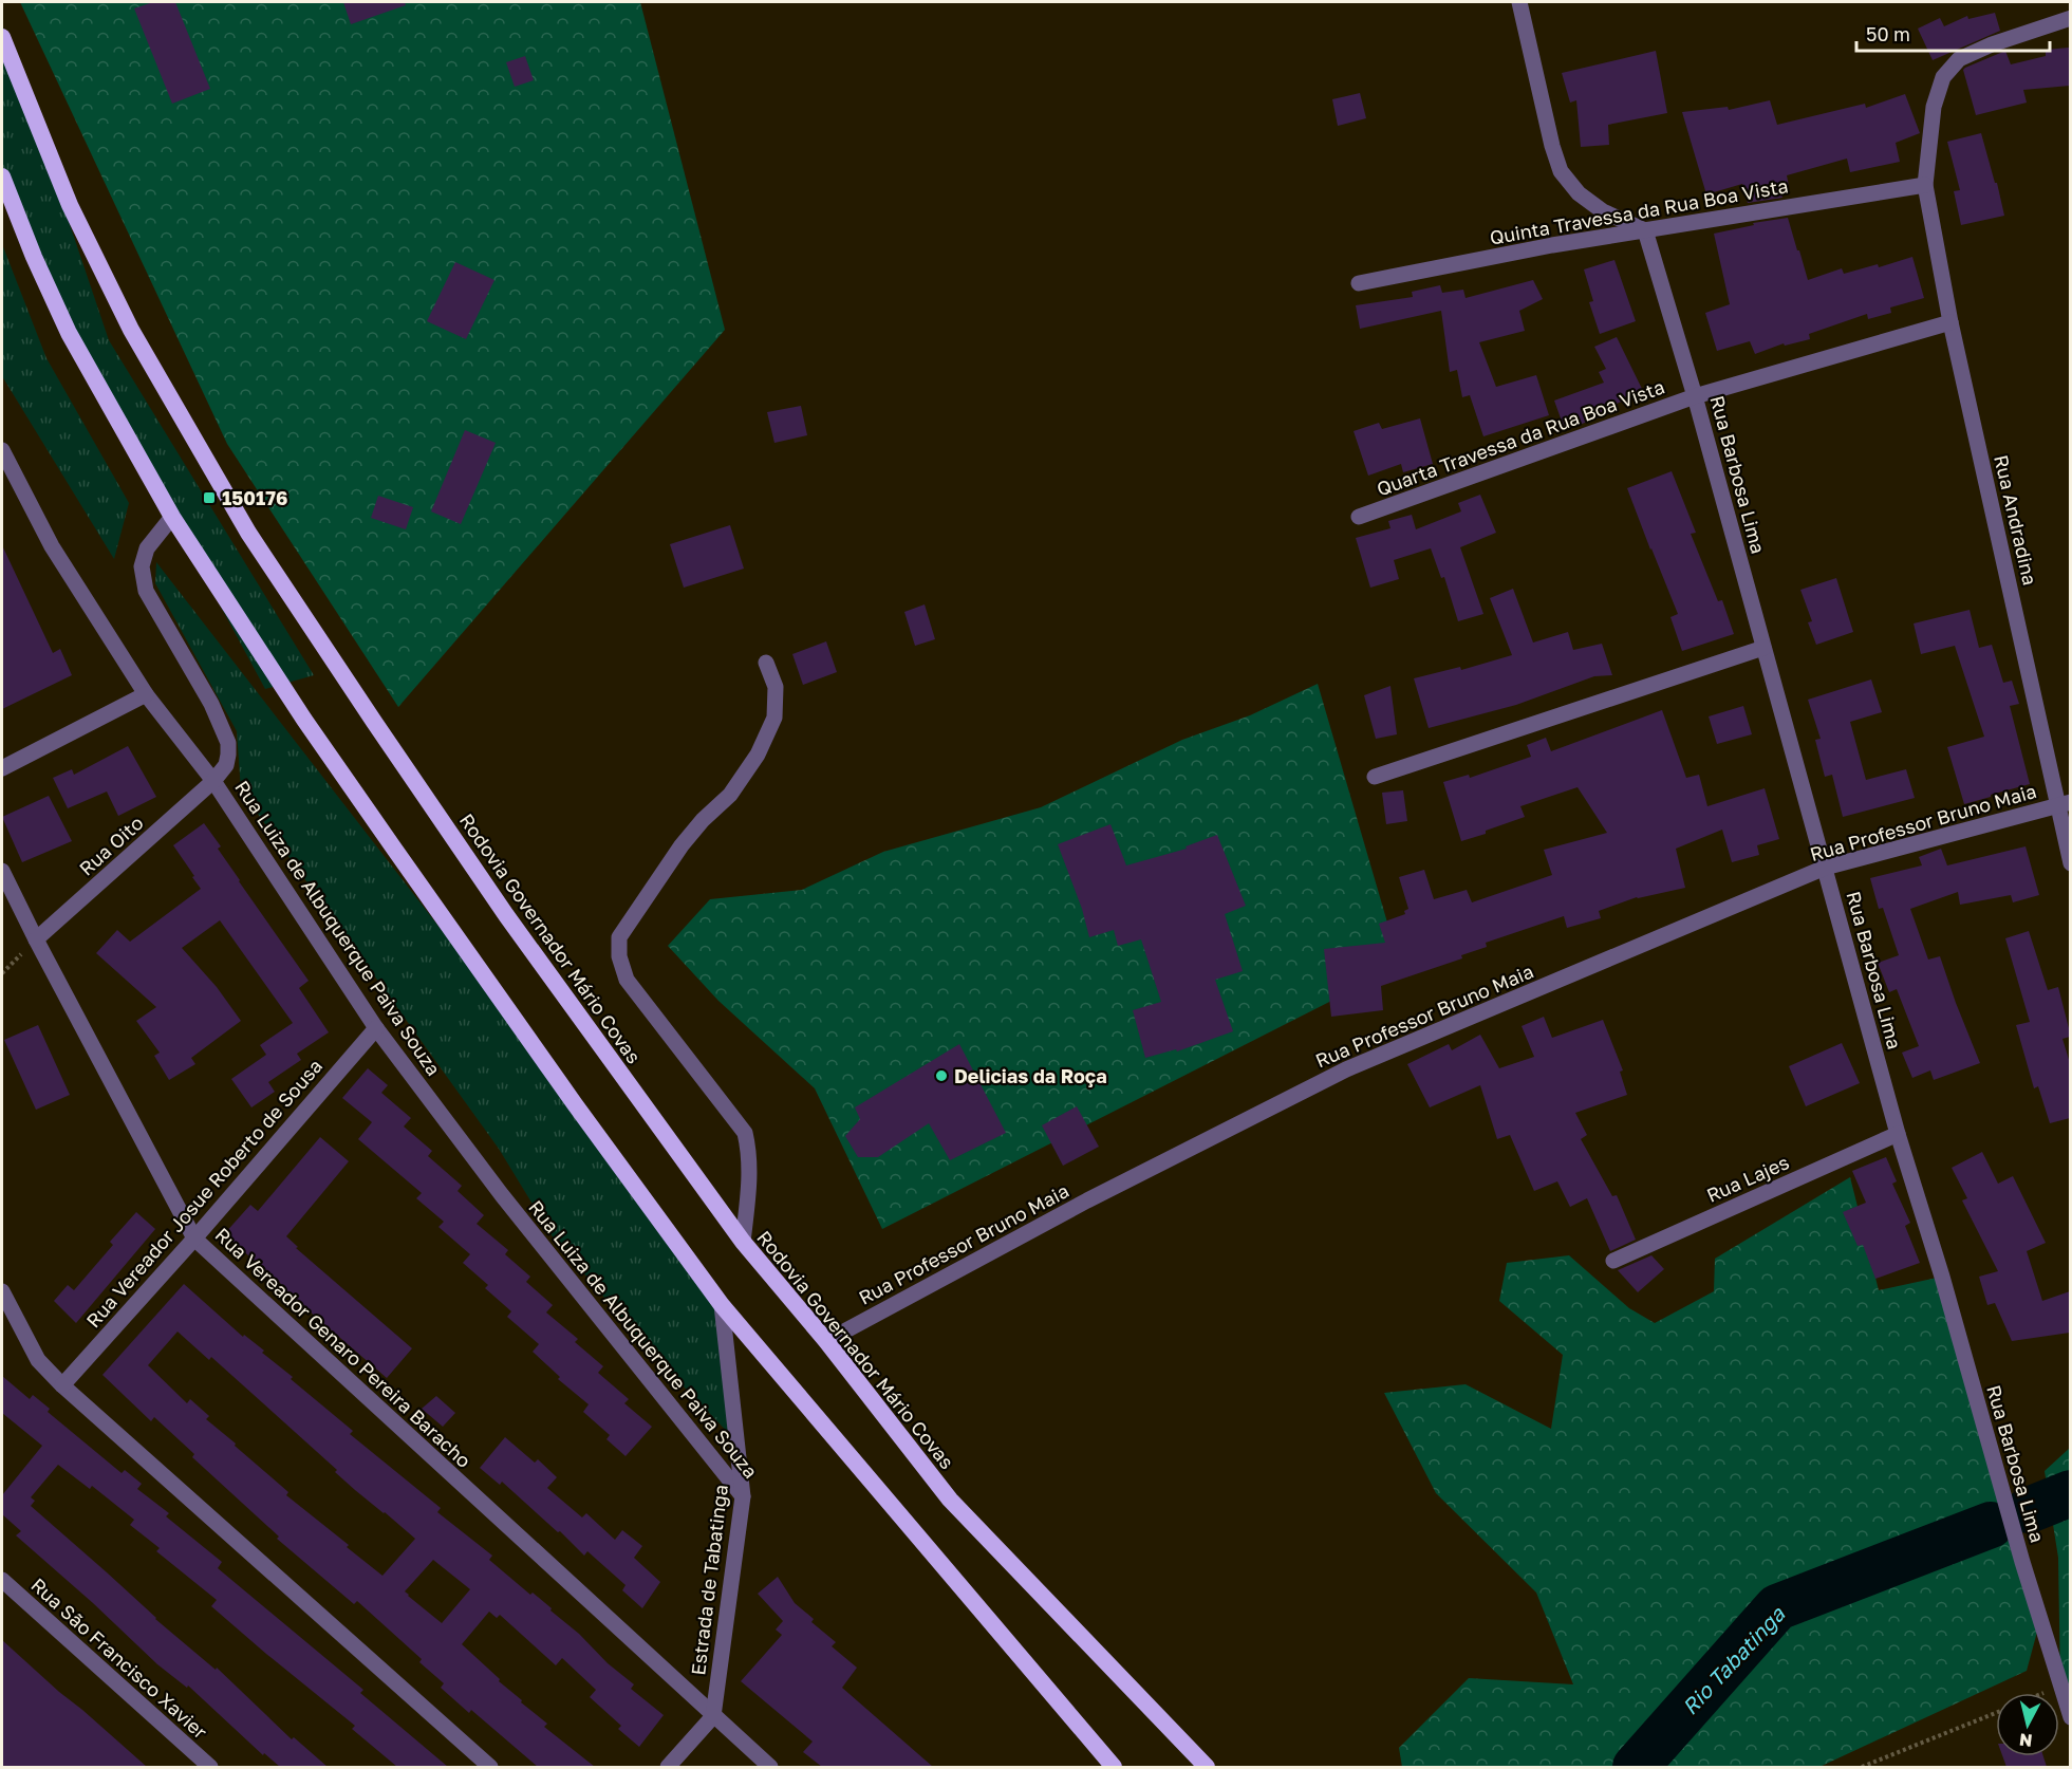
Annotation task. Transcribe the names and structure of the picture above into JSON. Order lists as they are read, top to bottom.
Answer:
{
  "streets": {
    "highway": ["Rodovia Governador Mário Covas"],
    "street": [
      "Quinta Travessa da Rua Boa Vista",
      "Quarta Travessa da Rua Boa Vista",
      "Rua Barbosa Lima",
      "Rua Andradina",
      "Rua Professor Bruno Maia",
      "Rua Oito",
      "Rua Luiza de Albuquerque Paiva Souza",
      "Rua Lajes",
      "Rua Vereador Josue Roberto de Sousa",
      "Rua Vereador Genaro Pereira Baracho",
      "Estrada de Tabatinga",
      "Rua São Francisco Xavier"
    ]
  },
  "crossings": [
    ["Quinta Travessa da Rua Boa Vista", "Rua Barbosa Lima"],
    ["Quinta Travessa da Rua Boa Vista", "Rua Andradina"],
    ["Quarta Travessa da Rua Boa Vista", "Rua Barbosa Lima"],
    ["Quarta Travessa da Rua Boa Vista", "Rua Andradina"],
    ["Rua Barbosa Lima", "Rua Professor Bruno Maia"],
    ["Rua Barbosa Lima", "Rua Lajes"],
    ["Rua Andradina", "Rua Professor Bruno Maia"],
    ["Rua Professor Bruno Maia", "Rodovia Governador Mário Covas"],
    ["Rua Oito", "Rua Luiza de Albuquerque Paiva Souza"],
    ["Rua Oito", "Rua Vereador Genaro Pereira Baracho"],
    ["Rua Luiza de Albuquerque Paiva Souza", "Rua Vereador Josue Roberto de Sousa"],
    ["Rua Luiza de Albuquerque Paiva Souza", "Estrada de Tabatinga"],
    ["Rua Vereador Josue Roberto de Sousa", "Rua Vereador Genaro Pereira Baracho"],
    ["Rua Vereador Genaro Pereira Baracho", "Estrada de Tabatinga"]
  ],
  "water": ["Rio Tabatinga"],
  "places": {
    "transit": ["150176"],
    "other": ["Delicias da Roça"]
  },
  "scale_bar": "50 m",
  "north": "bottom"
}
